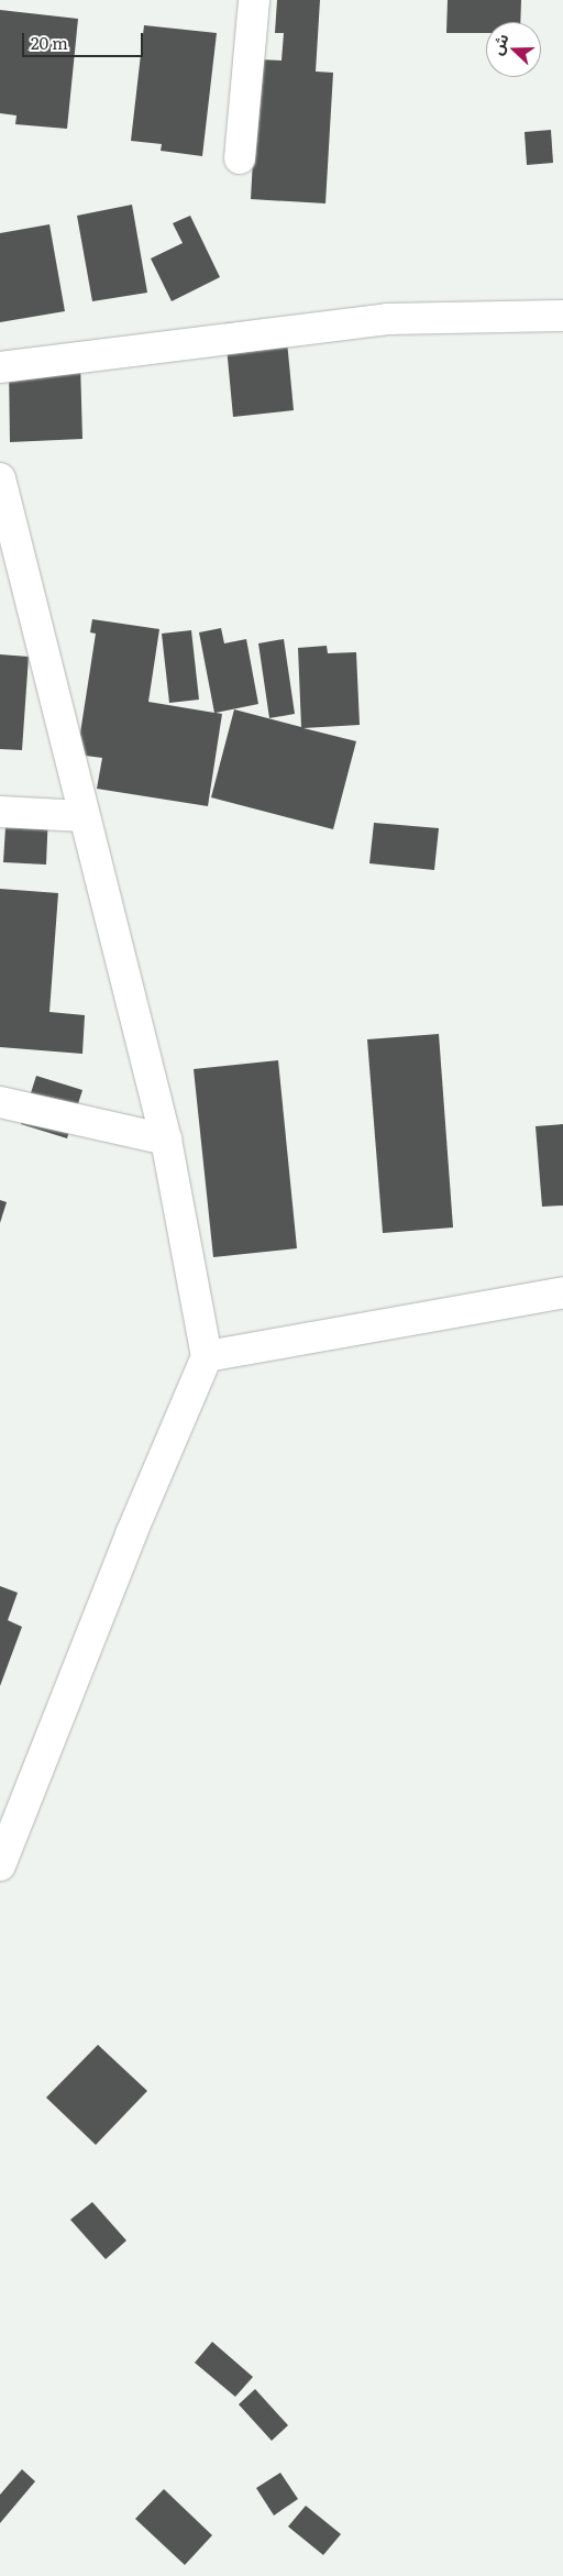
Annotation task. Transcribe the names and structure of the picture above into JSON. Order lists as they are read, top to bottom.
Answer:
{
  "scale_bar": "20 m",
  "north": "left"
}
